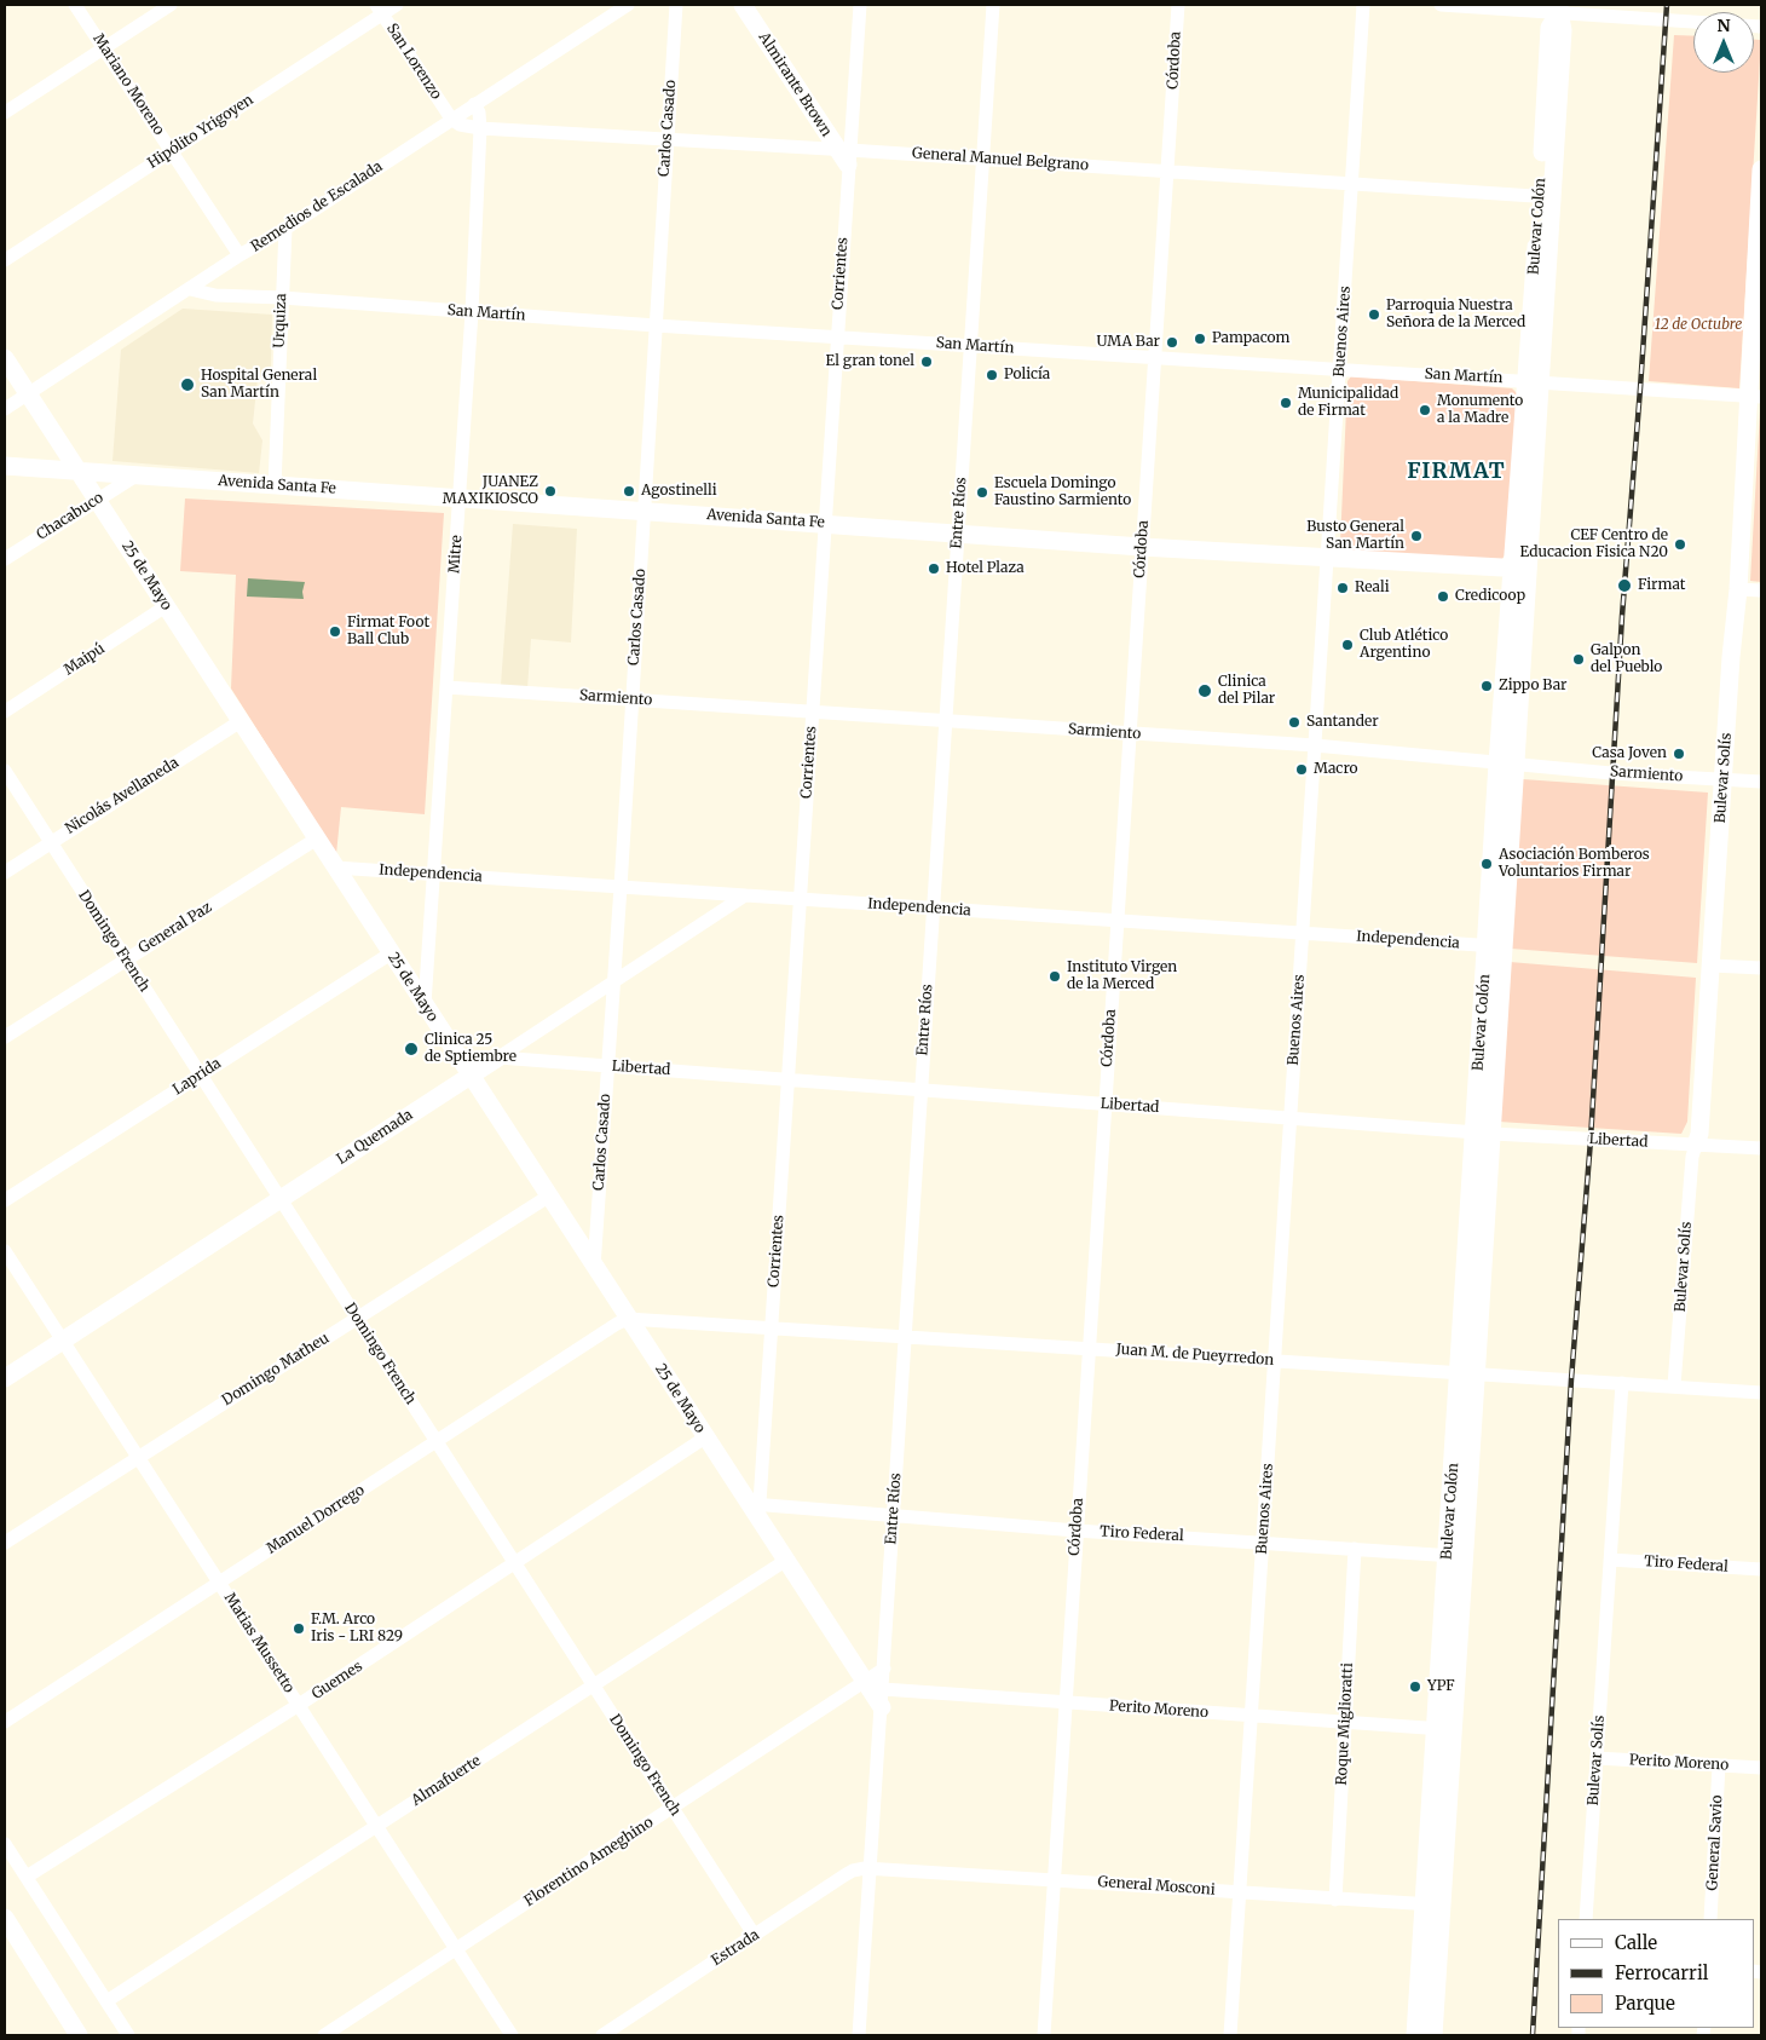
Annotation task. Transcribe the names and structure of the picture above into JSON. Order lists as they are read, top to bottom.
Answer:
{
  "streets": {
    "street": [
      "Córdoba",
      "San Lorenzo",
      "Mariano Moreno",
      "Almirante Brown",
      "Carlos Casado",
      "Hipólito Yrigoyen",
      "General Manuel Belgrano",
      "Remedios de Escalada",
      "Bulevar Colón",
      "Corrientes",
      "San Martín",
      "Urquiza",
      "Buenos Aires",
      "Avenida Santa Fe",
      "Entre Ríos",
      "Chacabuco",
      "Mitre",
      "25 de Mayo",
      "Maipú",
      "Sarmiento",
      "Bulevar Solís",
      "Nicolás Avellaneda",
      "Independencia",
      "General Paz",
      "Domingo French",
      "Libertad",
      "Laprida",
      "La Quemada",
      "Juan M. de Pueyrredon",
      "Domingo Matheu",
      "Manuel Dorrego",
      "Tiro Federal",
      "Matias Mussetto",
      "Guemes",
      "Perito Moreno",
      "Roque Miglioratti",
      "Almafuerte",
      "General Savio",
      "Florentino Ameghino",
      "General Mosconi",
      "Estrada"
    ]
  },
  "crossings": [
    ["Córdoba", "General Manuel Belgrano"],
    ["Córdoba", "San Martín"],
    ["Córdoba", "Avenida Santa Fe"],
    ["Córdoba", "Sarmiento"],
    ["Córdoba", "Independencia"],
    ["Córdoba", "Libertad"],
    ["Córdoba", "Juan M. de Pueyrredon"],
    ["Córdoba", "Tiro Federal"],
    ["Córdoba", "Perito Moreno"],
    ["Córdoba", "General Mosconi"],
    ["San Lorenzo", "Hipólito Yrigoyen"],
    ["San Lorenzo", "General Manuel Belgrano"],
    ["San Lorenzo", "Remedios de Escalada"],
    ["Mariano Moreno", "Hipólito Yrigoyen"],
    ["Mariano Moreno", "Remedios de Escalada"],
    ["Almirante Brown", "General Manuel Belgrano"],
    ["Almirante Brown", "Corrientes"],
    ["Carlos Casado", "General Manuel Belgrano"],
    ["Carlos Casado", "San Martín"],
    ["Carlos Casado", "Avenida Santa Fe"],
    ["Carlos Casado", "25 de Mayo"],
    ["Carlos Casado", "Sarmiento"],
    ["Carlos Casado", "Independencia"],
    ["Carlos Casado", "Libertad"],
    ["Carlos Casado", "La Quemada"],
    ["General Manuel Belgrano", "Remedios de Escalada"],
    ["General Manuel Belgrano", "Bulevar Colón"],
    ["General Manuel Belgrano", "Corrientes"],
    ["General Manuel Belgrano", "Buenos Aires"],
    ["General Manuel Belgrano", "Entre Ríos"],
    ["General Manuel Belgrano", "Mitre"],
    ["Remedios de Escalada", "San Martín"],
    ["Remedios de Escalada", "Urquiza"],
    ["Remedios de Escalada", "Mitre"],
    ["Remedios de Escalada", "25 de Mayo"],
    ["Bulevar Colón", "San Martín"],
    ["Bulevar Colón", "Avenida Santa Fe"],
    ["Bulevar Colón", "Sarmiento"],
    ["Bulevar Colón", "Independencia"],
    ["Bulevar Colón", "Libertad"],
    ["Bulevar Colón", "Juan M. de Pueyrredon"],
    ["Bulevar Colón", "Tiro Federal"],
    ["Bulevar Colón", "Perito Moreno"],
    ["Bulevar Colón", "General Mosconi"],
    ["Corrientes", "San Martín"],
    ["Corrientes", "Avenida Santa Fe"],
    ["Corrientes", "25 de Mayo"],
    ["Corrientes", "Sarmiento"],
    ["Corrientes", "Independencia"],
    ["Corrientes", "Libertad"],
    ["Corrientes", "Juan M. de Pueyrredon"],
    ["Corrientes", "Tiro Federal"],
    ["San Martín", "Urquiza"],
    ["San Martín", "Buenos Aires"],
    ["San Martín", "Entre Ríos"],
    ["San Martín", "Mitre"],
    ["San Martín", "Bulevar Solís"],
    ["Urquiza", "Avenida Santa Fe"],
    ["Buenos Aires", "Avenida Santa Fe"],
    ["Buenos Aires", "Sarmiento"],
    ["Buenos Aires", "Independencia"],
    ["Buenos Aires", "Libertad"],
    ["Buenos Aires", "Juan M. de Pueyrredon"],
    ["Buenos Aires", "Tiro Federal"],
    ["Buenos Aires", "Perito Moreno"],
    ["Buenos Aires", "General Mosconi"],
    ["Avenida Santa Fe", "Entre Ríos"],
    ["Avenida Santa Fe", "Chacabuco"],
    ["Avenida Santa Fe", "Mitre"],
    ["Avenida Santa Fe", "25 de Mayo"],
    ["Entre Ríos", "25 de Mayo"],
    ["Entre Ríos", "Sarmiento"],
    ["Entre Ríos", "Independencia"],
    ["Entre Ríos", "Libertad"],
    ["Entre Ríos", "Juan M. de Pueyrredon"],
    ["Entre Ríos", "Tiro Federal"],
    ["Entre Ríos", "Perito Moreno"],
    ["Entre Ríos", "Florentino Ameghino"],
    ["Entre Ríos", "General Mosconi"],
    ["Entre Ríos", "Estrada"],
    ["Chacabuco", "25 de Mayo"],
    ["Mitre", "25 de Mayo"],
    ["Mitre", "Sarmiento"],
    ["Mitre", "Independencia"],
    ["25 de Mayo", "Maipú"],
    ["25 de Mayo", "Nicolás Avellaneda"],
    ["25 de Mayo", "Independencia"],
    ["25 de Mayo", "General Paz"],
    ["25 de Mayo", "Laprida"],
    ["25 de Mayo", "La Quemada"],
    ["25 de Mayo", "Juan M. de Pueyrredon"],
    ["25 de Mayo", "Domingo Matheu"],
    ["25 de Mayo", "Manuel Dorrego"],
    ["25 de Mayo", "Tiro Federal"],
    ["25 de Mayo", "Guemes"],
    ["25 de Mayo", "Perito Moreno"],
    ["25 de Mayo", "Almafuerte"],
    ["25 de Mayo", "Florentino Ameghino"],
    ["Sarmiento", "Bulevar Solís"],
    ["Bulevar Solís", "Libertad"],
    ["Bulevar Solís", "Juan M. de Pueyrredon"],
    ["Bulevar Solís", "Tiro Federal"],
    ["Bulevar Solís", "Perito Moreno"],
    ["Nicolás Avellaneda", "Domingo French"],
    ["Independencia", "La Quemada"],
    ["General Paz", "Domingo French"],
    ["Domingo French", "Laprida"],
    ["Domingo French", "La Quemada"],
    ["Domingo French", "Domingo Matheu"],
    ["Domingo French", "Manuel Dorrego"],
    ["Domingo French", "Guemes"],
    ["Domingo French", "Almafuerte"],
    ["Domingo French", "Florentino Ameghino"],
    ["Domingo French", "Estrada"],
    ["Libertad", "La Quemada"],
    ["La Quemada", "Matias Mussetto"],
    ["Juan M. de Pueyrredon", "Manuel Dorrego"],
    ["Domingo Matheu", "Matias Mussetto"],
    ["Manuel Dorrego", "Matias Mussetto"],
    ["Tiro Federal", "Roque Miglioratti"],
    ["Matias Mussetto", "Guemes"],
    ["Matias Mussetto", "Almafuerte"],
    ["Matias Mussetto", "Florentino Ameghino"],
    ["Perito Moreno", "Roque Miglioratti"],
    ["Perito Moreno", "General Savio"],
    ["Roque Miglioratti", "General Mosconi"],
    ["General Mosconi", "Estrada"]
  ],
  "districts": ["FIRMAT"],
  "parks": ["12 de Octubre"],
  "places": [
    "Parroquia Nuestra Señora de la Merced",
    "Pampacom",
    "UMA Bar",
    "El gran tonel",
    "Policía",
    "Hospital General San Martín",
    "Municipalidad de Firmat",
    "Monumento a la Madre",
    "JUANEZ MAXIKIOSCO",
    "Agostinelli",
    "Escuela Domingo Faustino Sarmiento",
    "Busto General San Martín",
    "CEF Centro de Educacion Fisica N20",
    "Hotel Plaza",
    "Firmat",
    "Reali",
    "Credicoop",
    "Firmat Foot Ball Club",
    "Club Atlético Argentino",
    "Galpon del Pueblo",
    "Zippo Bar",
    "Clinica del Pilar",
    "Santander",
    "Casa Joven",
    "Macro",
    "Asociación Bomberos Voluntarios Firmar",
    "Instituto Virgen de la Merced",
    "Clinica 25 de Sptiembre",
    "F.M. Arco Iris - LRI 829",
    "YPF"
  ],
  "legend": ["Calle", "Ferrocarril", "Parque"],
  "north": "top"
}
